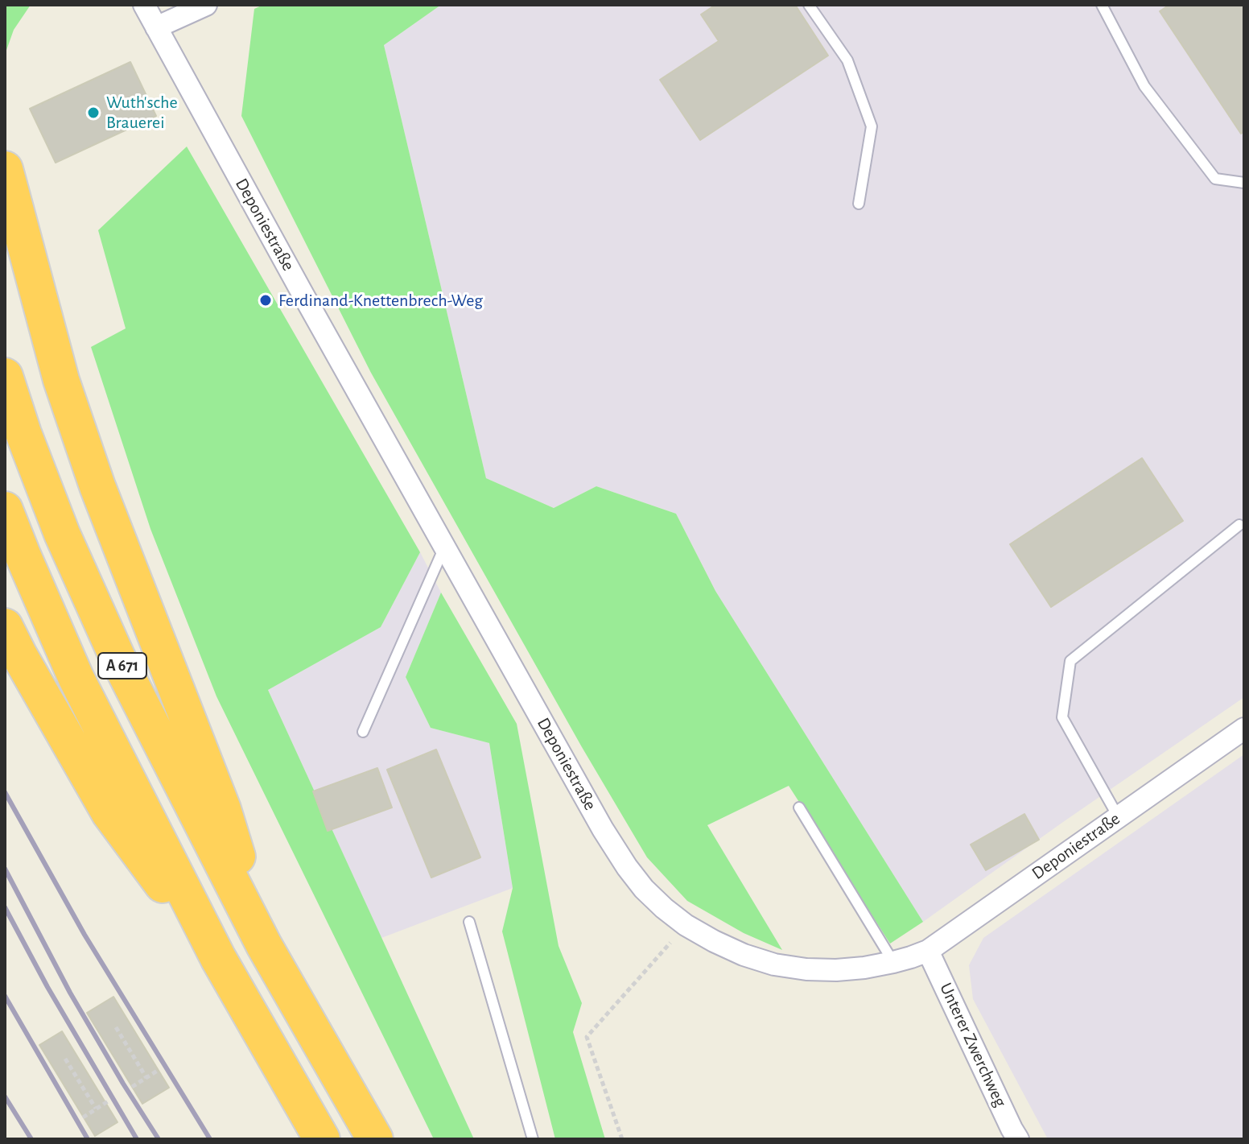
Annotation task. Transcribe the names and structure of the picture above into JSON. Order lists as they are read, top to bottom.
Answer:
{
  "streets": {
    "highway": ["A 671"],
    "street": ["Deponiestraße", "Unterer Zwerchweg"]
  },
  "crossings": [
    ["Deponiestraße", "Unterer Zwerchweg"]
  ],
  "places": ["Wuth'sche Brauerei", "Ferdinand-Knettenbrech-Weg"]
}
